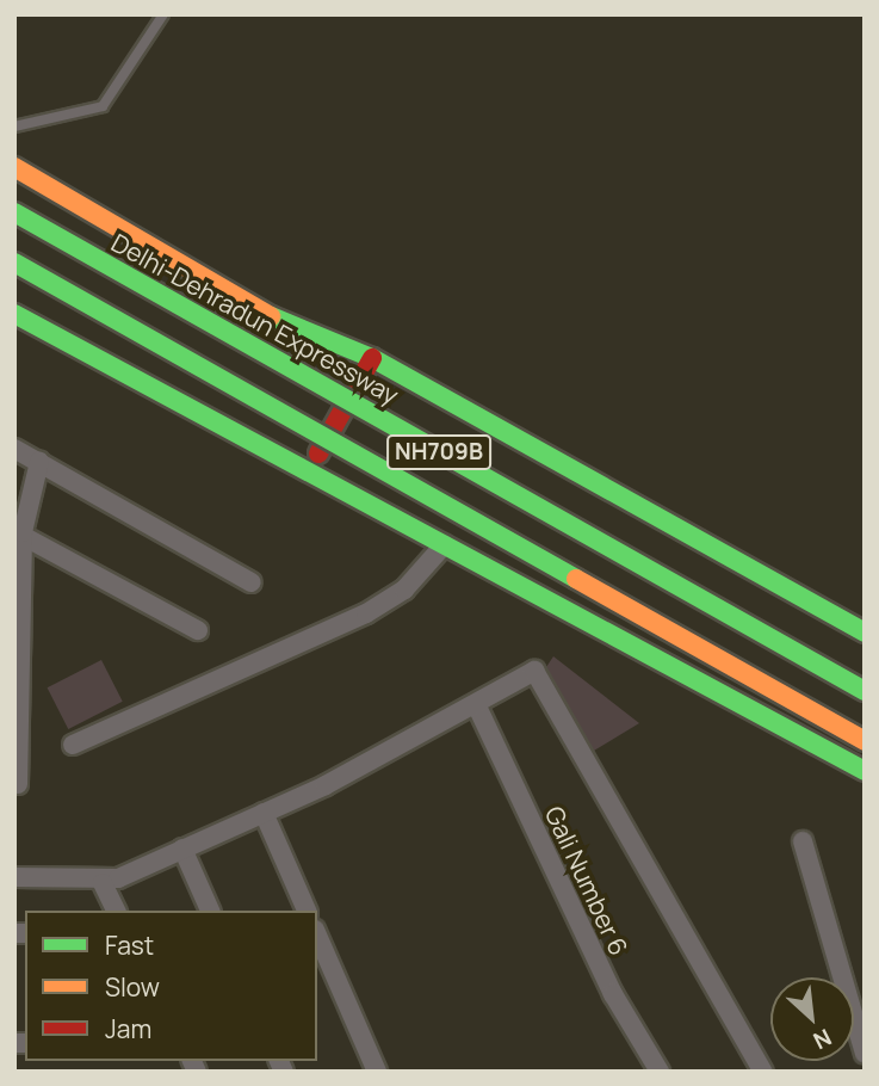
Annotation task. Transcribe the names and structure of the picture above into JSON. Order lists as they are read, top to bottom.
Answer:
{
  "streets": {
    "main road": ["Delhi-Dehradun Expressway", "NH709B"],
    "street": ["Gali Number 6"]
  },
  "legend": ["Fast", "Slow", "Jam"],
  "north": "bottom right"
}
